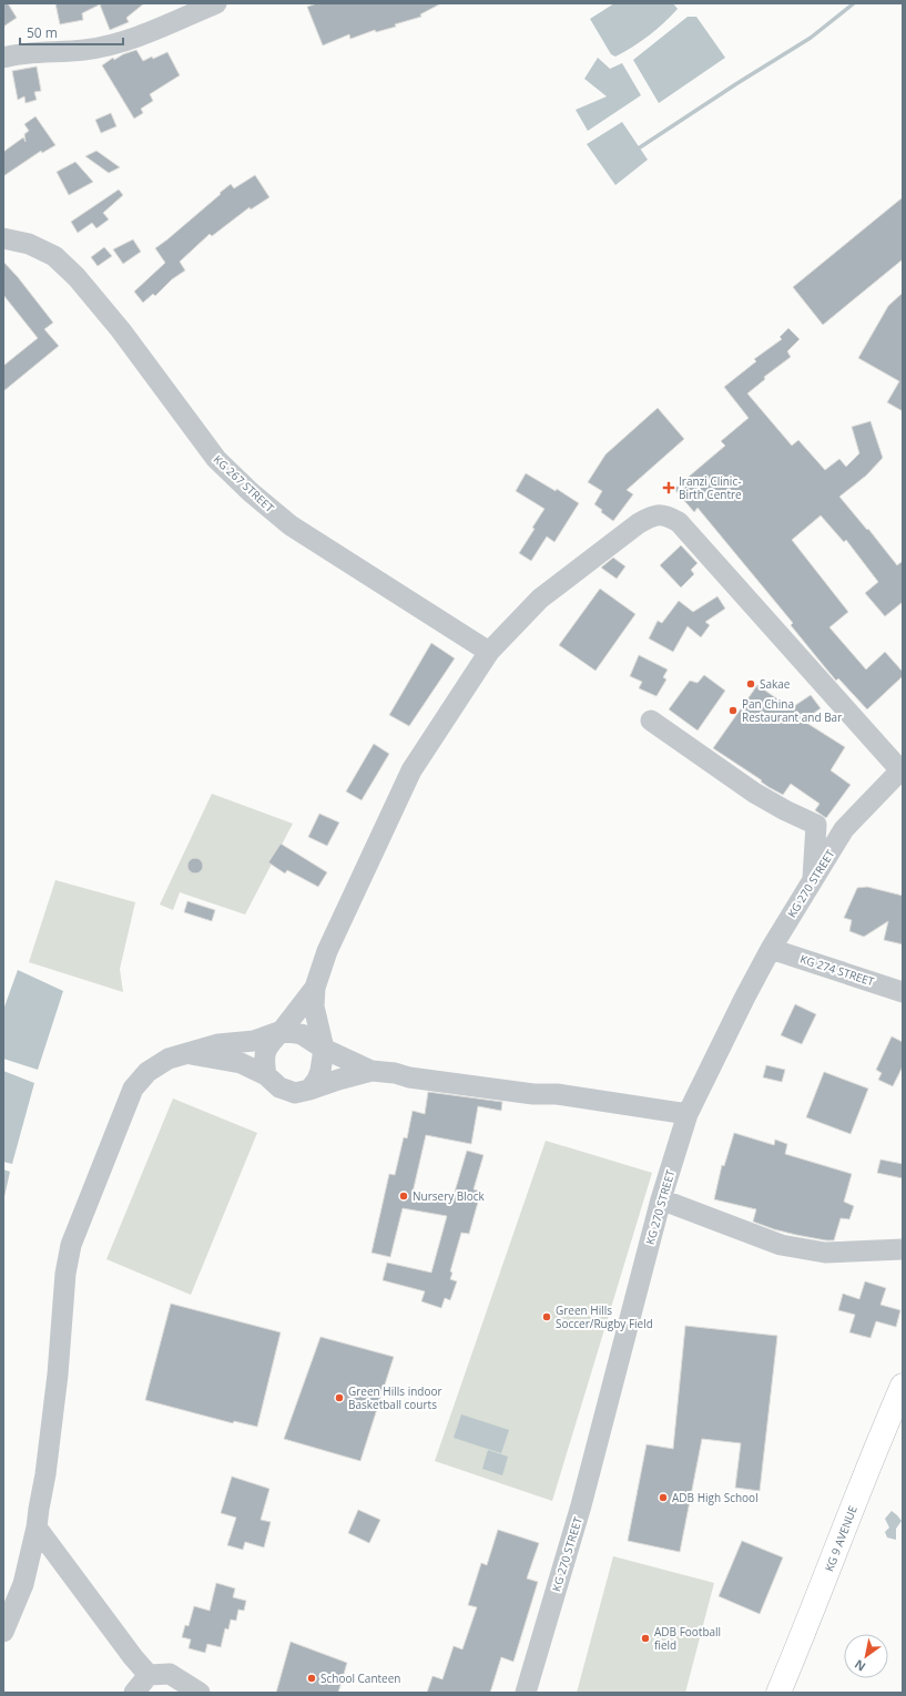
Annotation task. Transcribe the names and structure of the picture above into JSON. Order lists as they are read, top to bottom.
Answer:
{
  "streets": {
    "main road": ["KG 9 AVENUE"],
    "street": ["KG 267 STREET", "KG 270 STREET", "KG 274 STREET"]
  },
  "crossings": [
    ["KG 270 STREET", "KG 274 STREET"]
  ],
  "places": {
    "health": ["Iranzi Clinic- Birth Centre"],
    "other": [
      "Sakae",
      "Pan China Restaurant and Bar",
      "Nursery Block",
      "Green Hills Soccer/Rugby Field",
      "Green Hills indoor Basketball courts",
      "ADB High School",
      "ADB Football field",
      "School Canteen"
    ]
  },
  "scale_bar": "50 m",
  "north": "bottom left"
}
